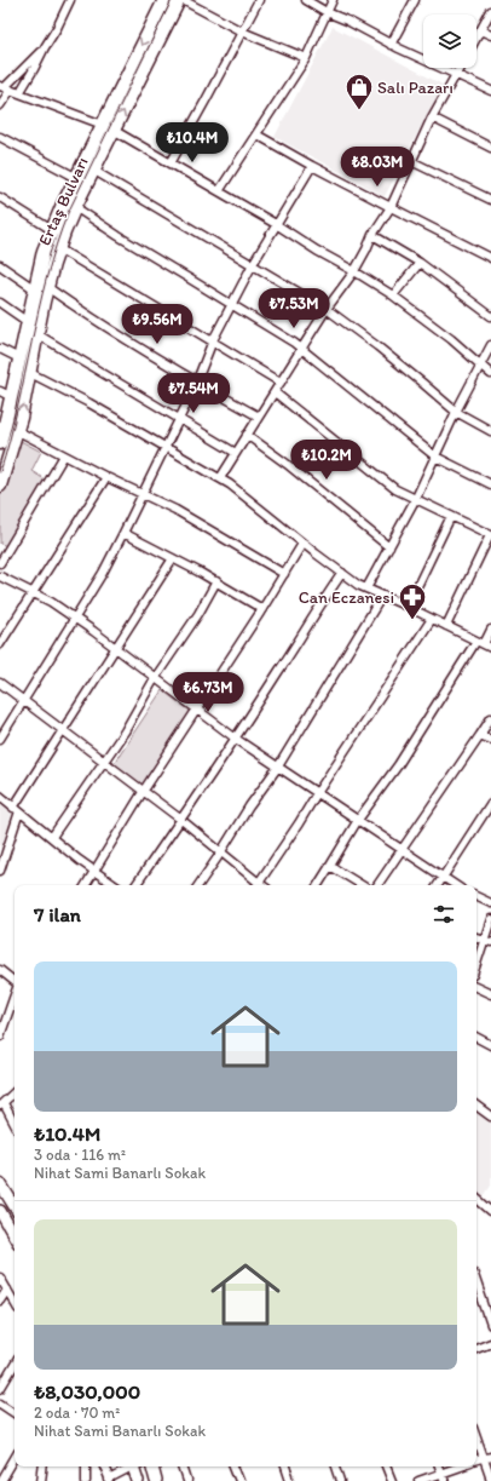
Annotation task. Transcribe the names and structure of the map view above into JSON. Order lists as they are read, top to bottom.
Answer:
{
  "streets": {
    "main road": ["Ertaş Bulvarı"]
  },
  "places": {
    "shop": ["Salı Pazarı"],
    "pharmacy": ["Can Eczanesi"]
  },
  "page": {
    "price": [
      "₺10.4M",
      "₺8.03M",
      "₺7.53M",
      "₺9.56M",
      "₺7.54M",
      "₺10.2M",
      "₺6.73M"
    ],
    "heading": "7 ilan",
    "list": [
      {
        "name": "₺10.4M",
        "note": "3 oda · 116 m² · Nihat Sami Banarlı Sokak"
      },
      {
        "name": "₺8,030,000",
        "note": "2 oda · 70 m² · Nihat Sami Banarlı Sokak"
      }
    ]
  }
}
